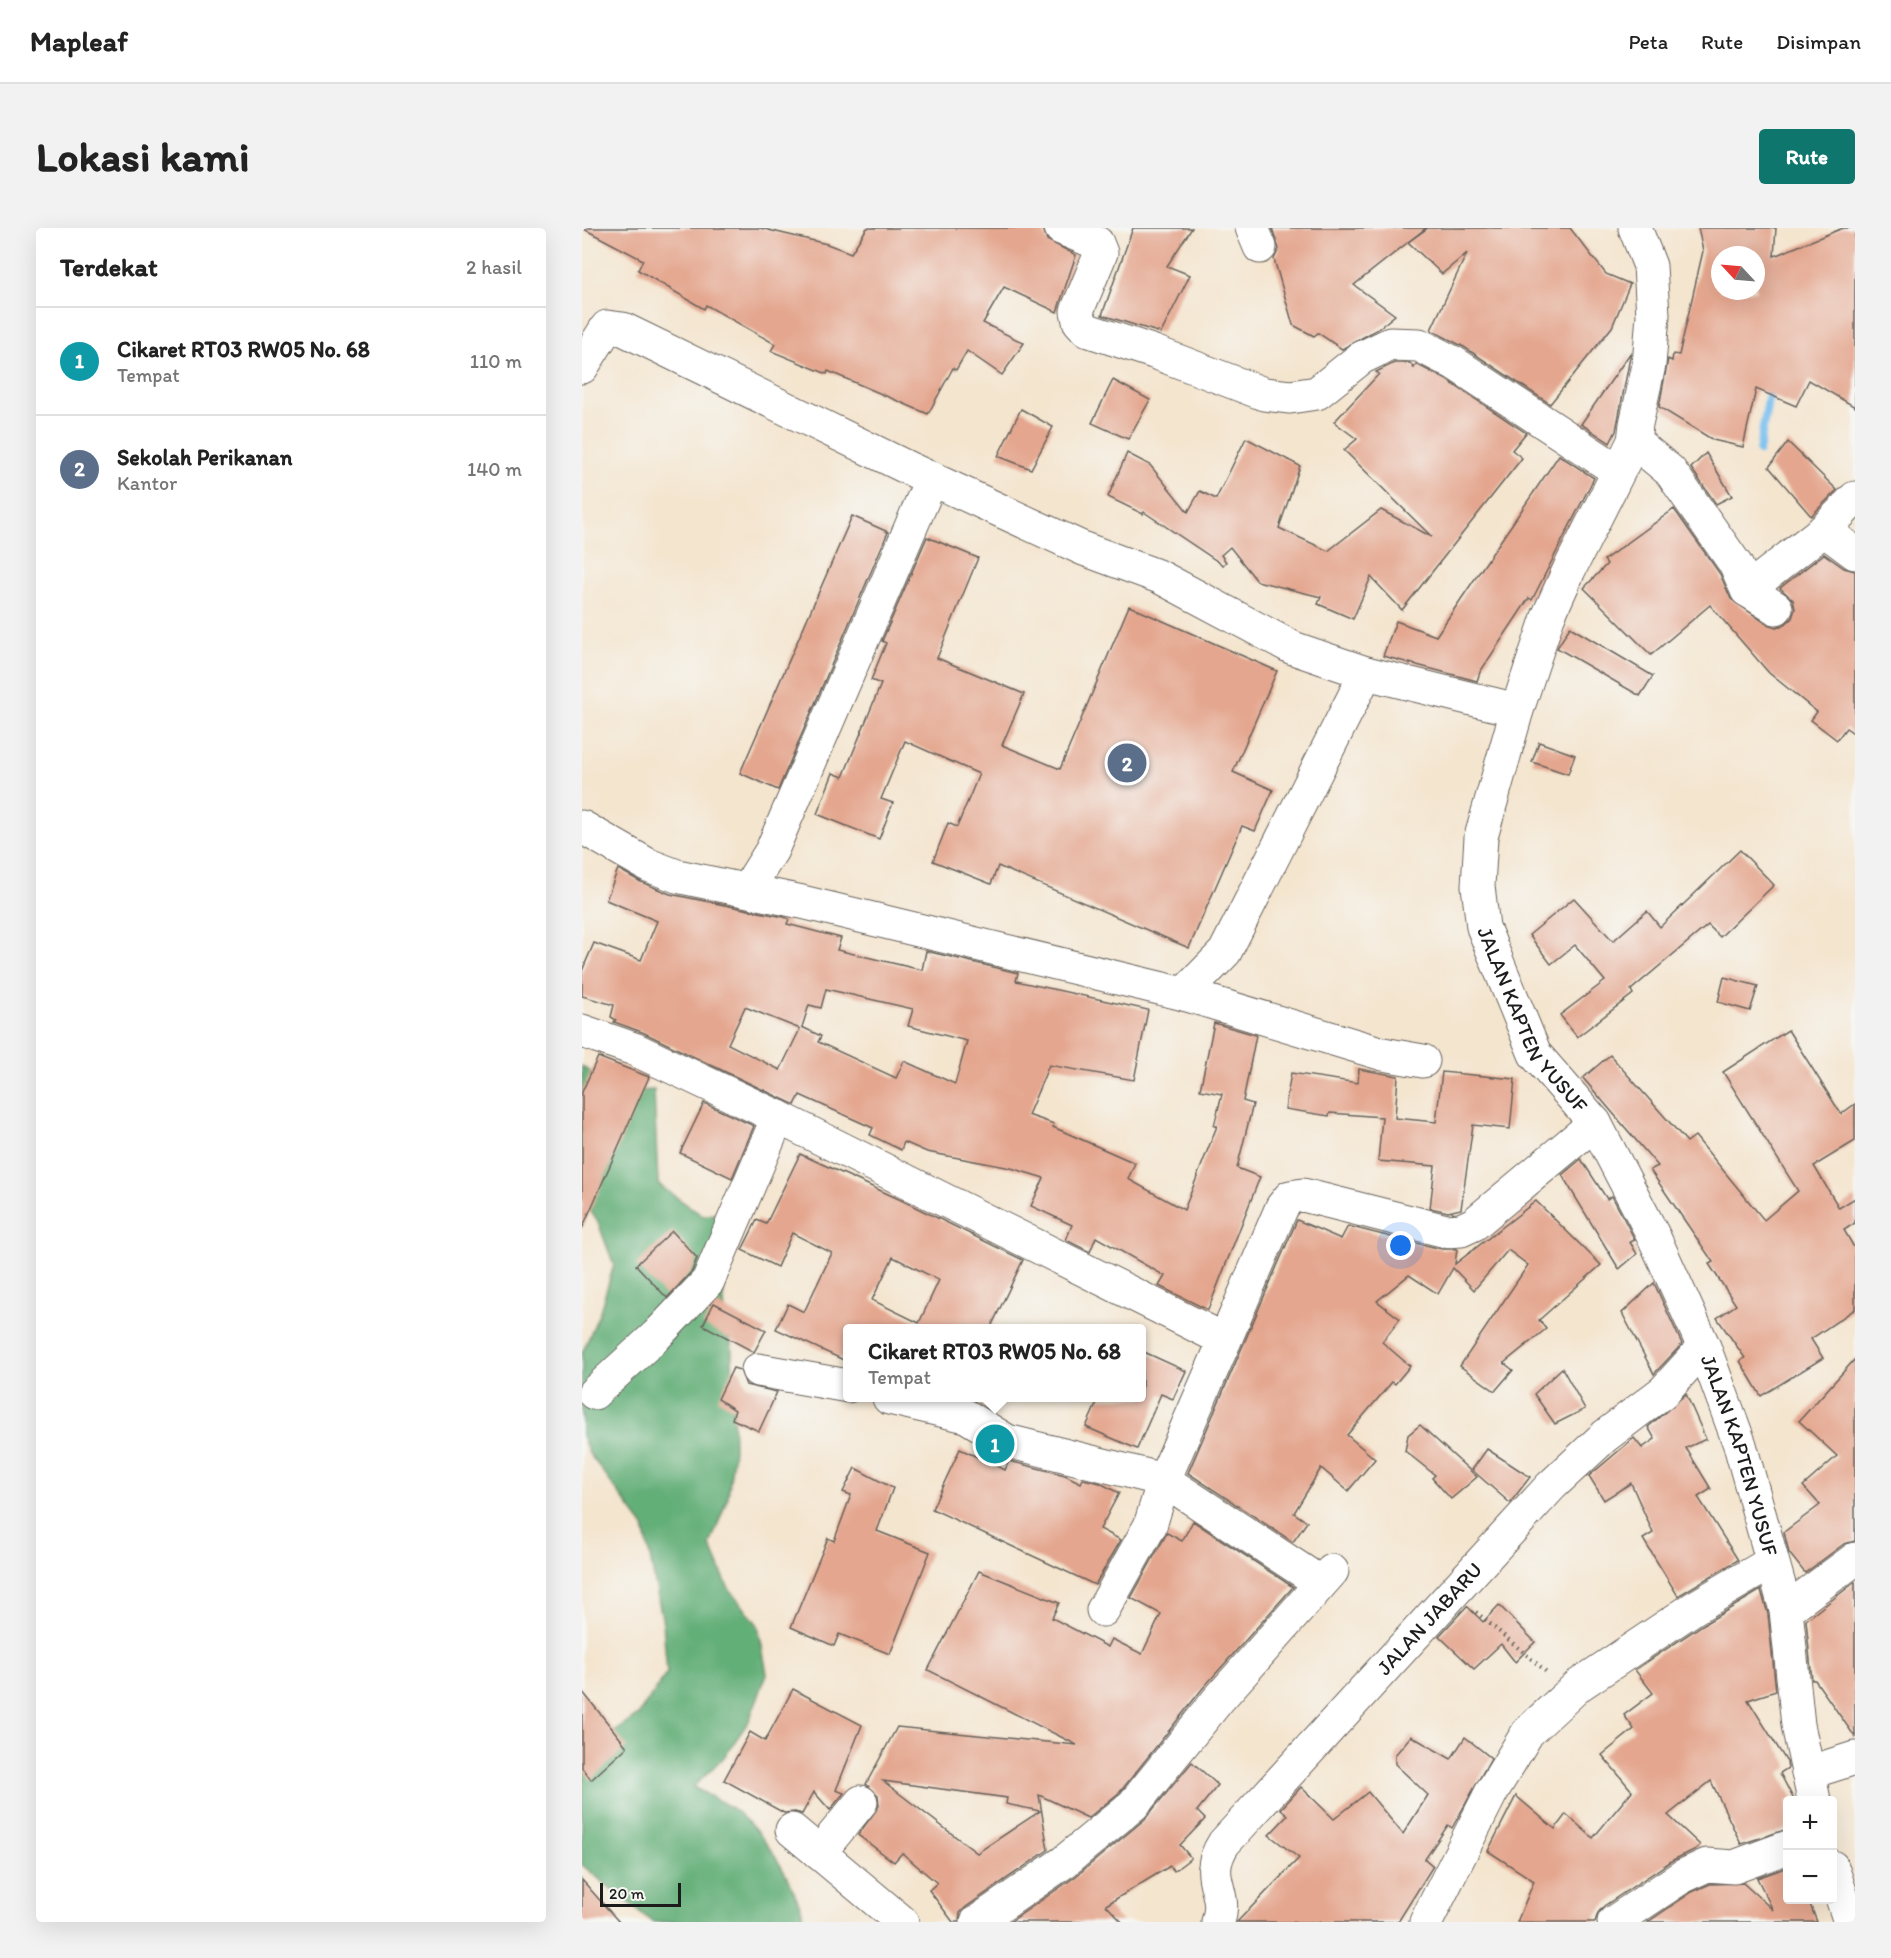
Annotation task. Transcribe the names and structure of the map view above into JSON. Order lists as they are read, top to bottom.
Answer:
{
  "streets": {
    "street": ["JALAN KAPTEN YUSUF", "JALAN JABARU"]
  },
  "crossings": [
    ["JALAN KAPTEN YUSUF", "JALAN JABARU"]
  ],
  "scale_bar": "20 m",
  "north": "top left",
  "page": {
    "header": "Mapleaf",
    "nav": ["Peta", "Rute", "Disimpan"],
    "buttons": "Rute",
    "title": "Lokasi kami",
    "heading": ["Terdekat", "2 hasil"],
    "list": [
      {
        "mark": "1",
        "name": "Cikaret RT03 RW05 No. 68",
        "note": "Tempat",
        "value": "110 m"
      },
      {
        "mark": "2",
        "name": "Sekolah Perikanan",
        "note": "Kantor",
        "value": "140 m"
      }
    ],
    "pins": ["2", "1"],
    "popup": ["Cikaret RT03 RW05 No. 68", "Tempat"],
    "map_buttons": ["+", "−"],
    "scale": "20 m"
  }
}
